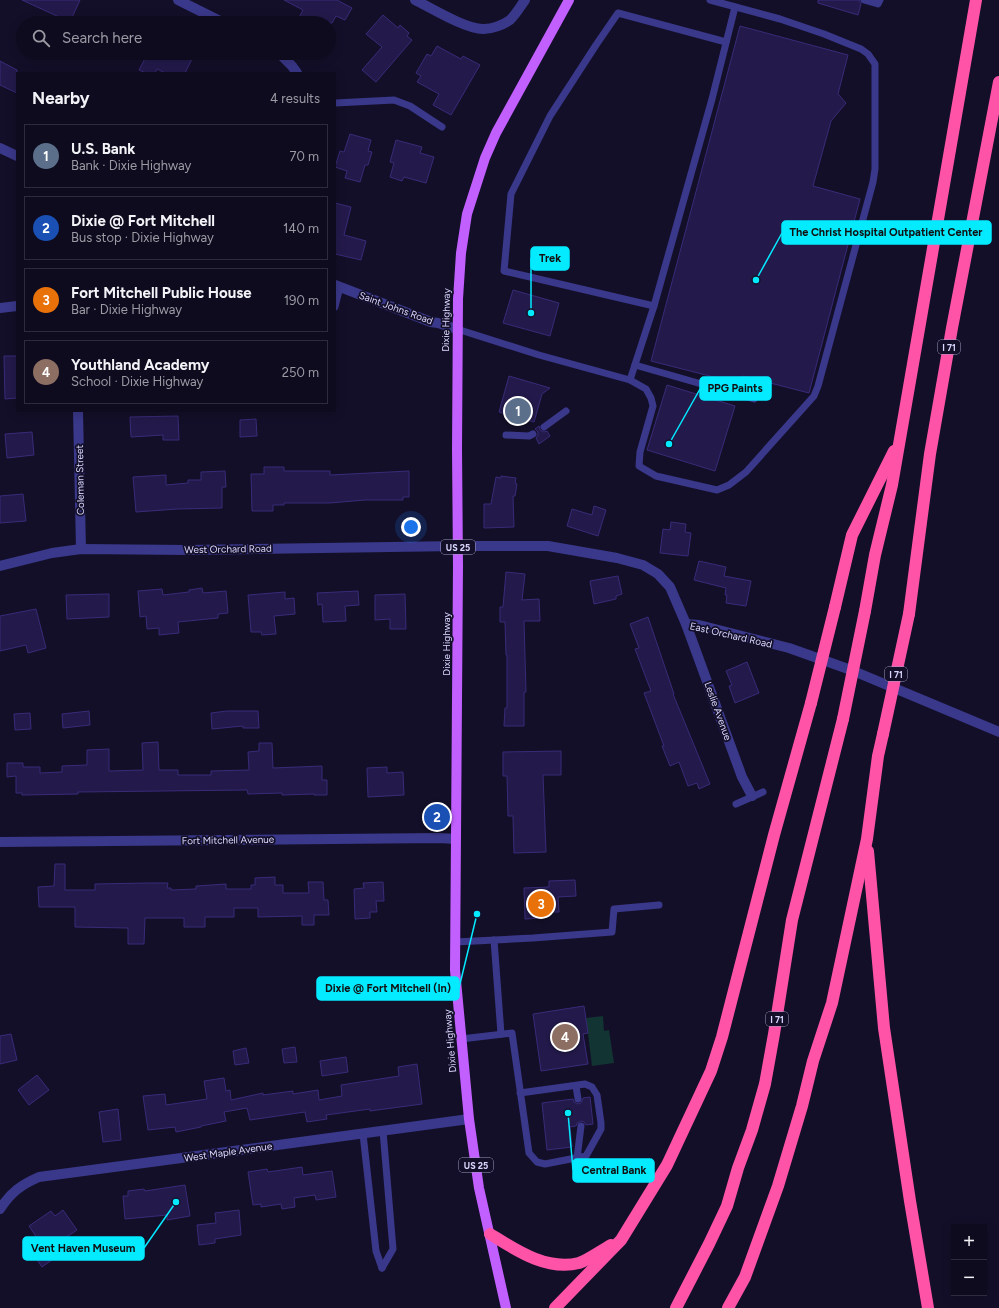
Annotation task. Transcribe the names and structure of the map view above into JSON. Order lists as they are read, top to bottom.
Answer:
{
  "streets": {
    "highway": ["I 71"],
    "main road": ["Dixie Highway", "US 25"],
    "street": [
      "Saint Johns Road",
      "Coleman Street",
      "West Orchard Road",
      "East Orchard Road",
      "Leslie Avenue",
      "Fort Mitchell Avenue",
      "West Maple Avenue"
    ]
  },
  "crossings": [
    ["Saint Johns Road", "Dixie Highway"],
    ["Dixie Highway", "West Orchard Road"],
    ["Dixie Highway", "East Orchard Road"],
    ["Dixie Highway", "Fort Mitchell Avenue"],
    ["Dixie Highway", "West Maple Avenue"],
    ["Coleman Street", "West Orchard Road"],
    ["West Orchard Road", "East Orchard Road"],
    ["East Orchard Road", "Leslie Avenue"]
  ],
  "places": [
    "The Christ Hospital Outpatient Center",
    "Trek",
    "PPG Paints",
    "Dixie @ Fort Mitchell (In)",
    "Central Bank",
    "Vent Haven Museum"
  ],
  "page": {
    "search": "Search here",
    "heading": ["Nearby", "4 results"],
    "list": [
      {
        "mark": "1",
        "name": "U.S. Bank",
        "note": "Bank · Dixie Highway",
        "value": "70 m"
      },
      {
        "mark": "2",
        "name": "Dixie @ Fort Mitchell",
        "note": "Bus stop · Dixie Highway",
        "value": "140 m"
      },
      {
        "mark": "3",
        "name": "Fort Mitchell Public House",
        "note": "Bar · Dixie Highway",
        "value": "190 m"
      },
      {
        "mark": "4",
        "name": "Youthland Academy",
        "note": "School · Dixie Highway",
        "value": "250 m"
      }
    ],
    "pins": [
      "1",
      "2",
      "3",
      "4"
    ],
    "map_buttons": ["+", "−"]
  }
}
